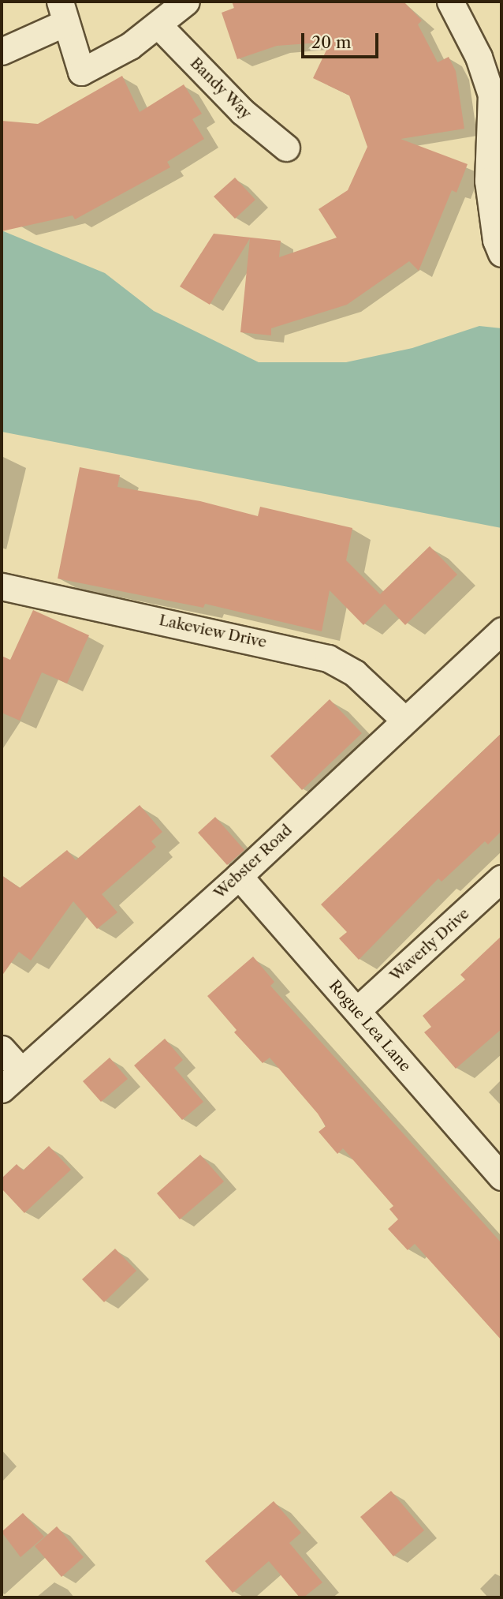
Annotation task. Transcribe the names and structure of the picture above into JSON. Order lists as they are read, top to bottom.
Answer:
{
  "streets": {
    "street": [
      "Bandy Way",
      "Lakeview Drive",
      "Webster Road",
      "Waverly Drive",
      "Rogue Lea Lane"
    ]
  },
  "crossings": [
    ["Lakeview Drive", "Webster Road"],
    ["Webster Road", "Rogue Lea Lane"],
    ["Waverly Drive", "Rogue Lea Lane"]
  ],
  "scale_bar": "20 m"
}
